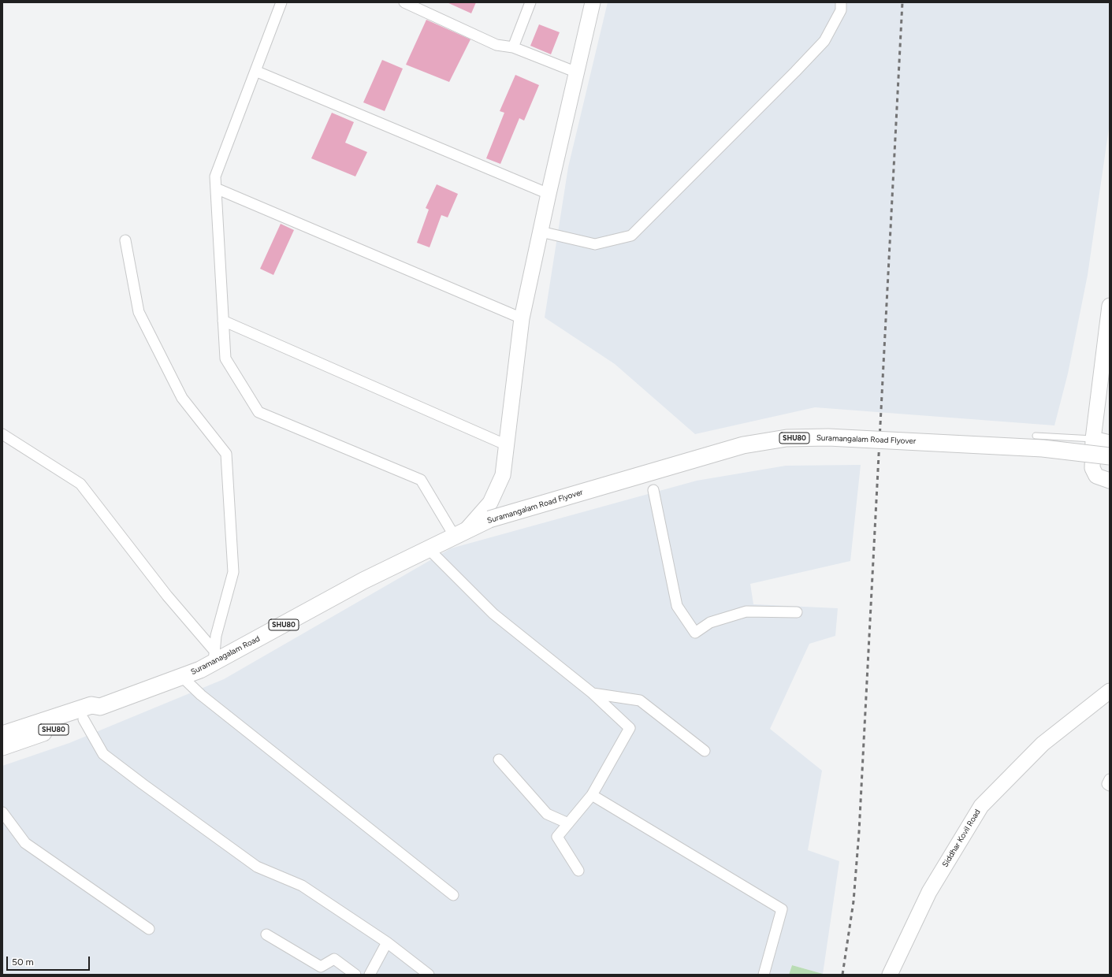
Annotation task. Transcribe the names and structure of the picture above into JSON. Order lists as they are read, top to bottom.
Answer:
{
  "streets": {
    "main road": ["SHU80", "Suramangalam Road Flyover", "Suramanagalam Road"],
    "street": ["Siddhar Kovil Road"]
  },
  "crossings": [
    ["Suramangalam Road Flyover", "Suramanagalam Road"]
  ],
  "scale_bar": "50 m"
}
